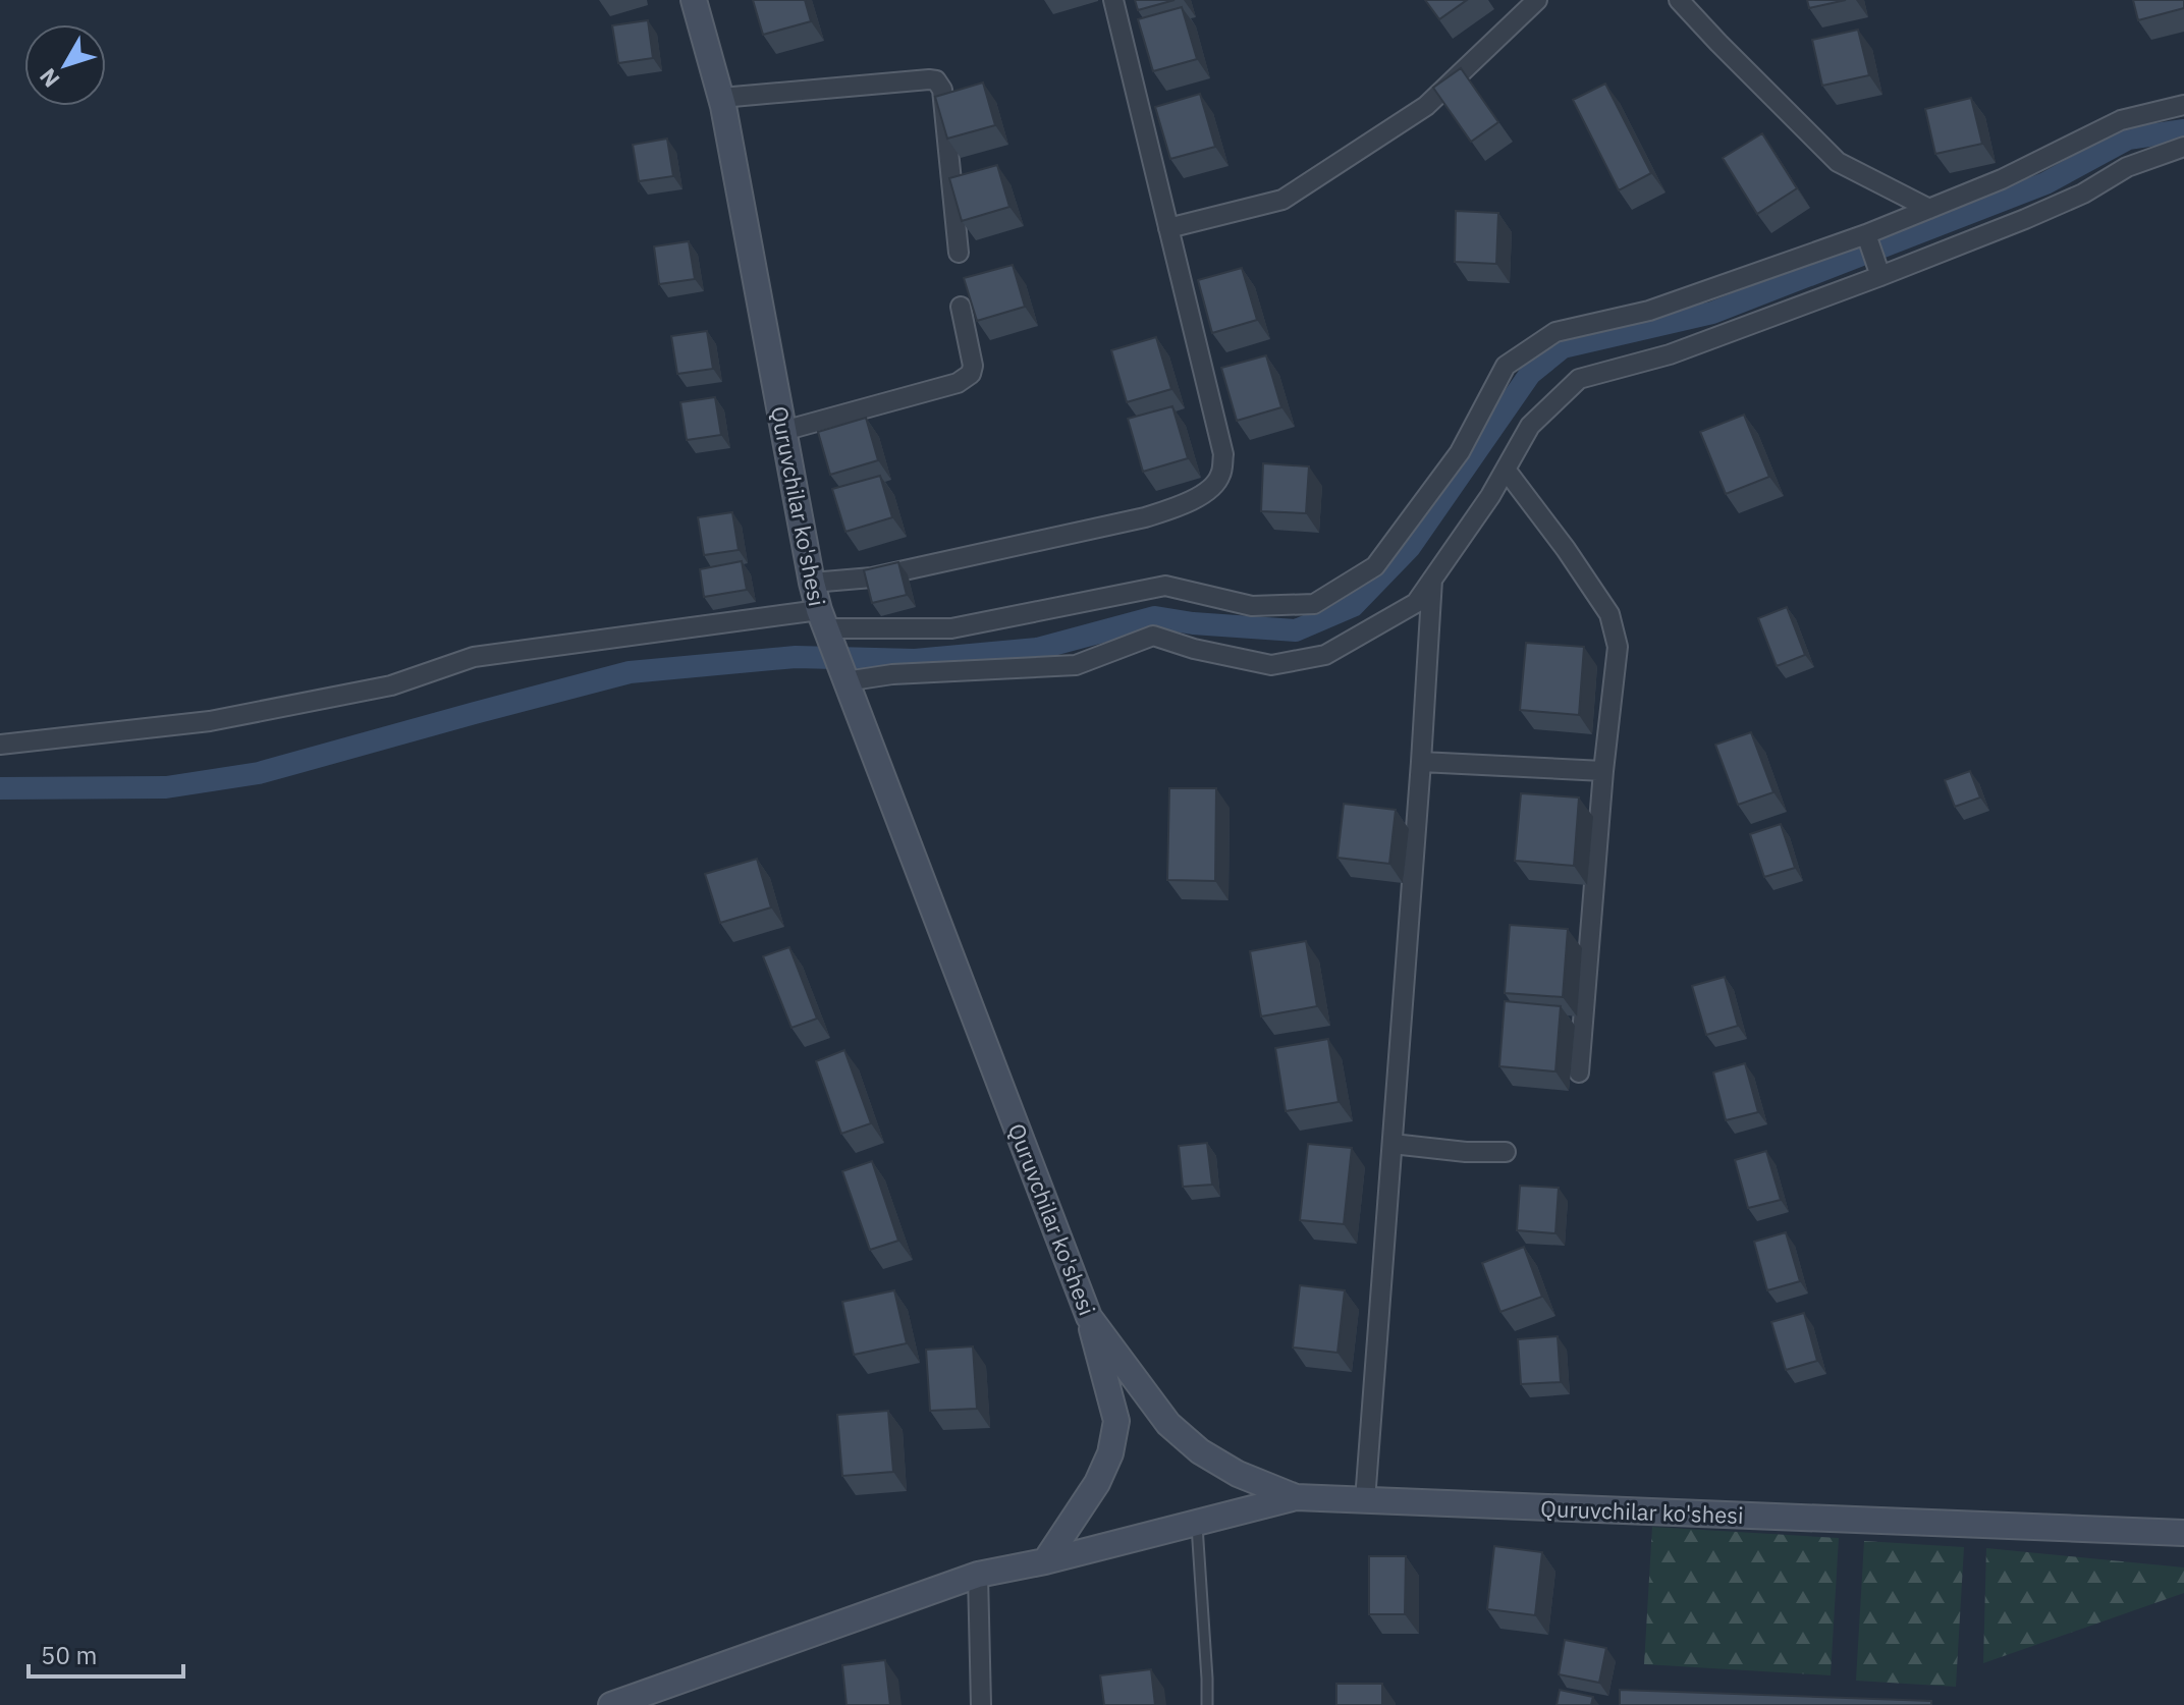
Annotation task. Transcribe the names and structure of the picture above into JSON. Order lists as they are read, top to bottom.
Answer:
{
  "streets": {
    "main road": ["Quruvchilar ko'shesi"]
  },
  "scale_bar": "50 m",
  "north": "bottom left"
}
